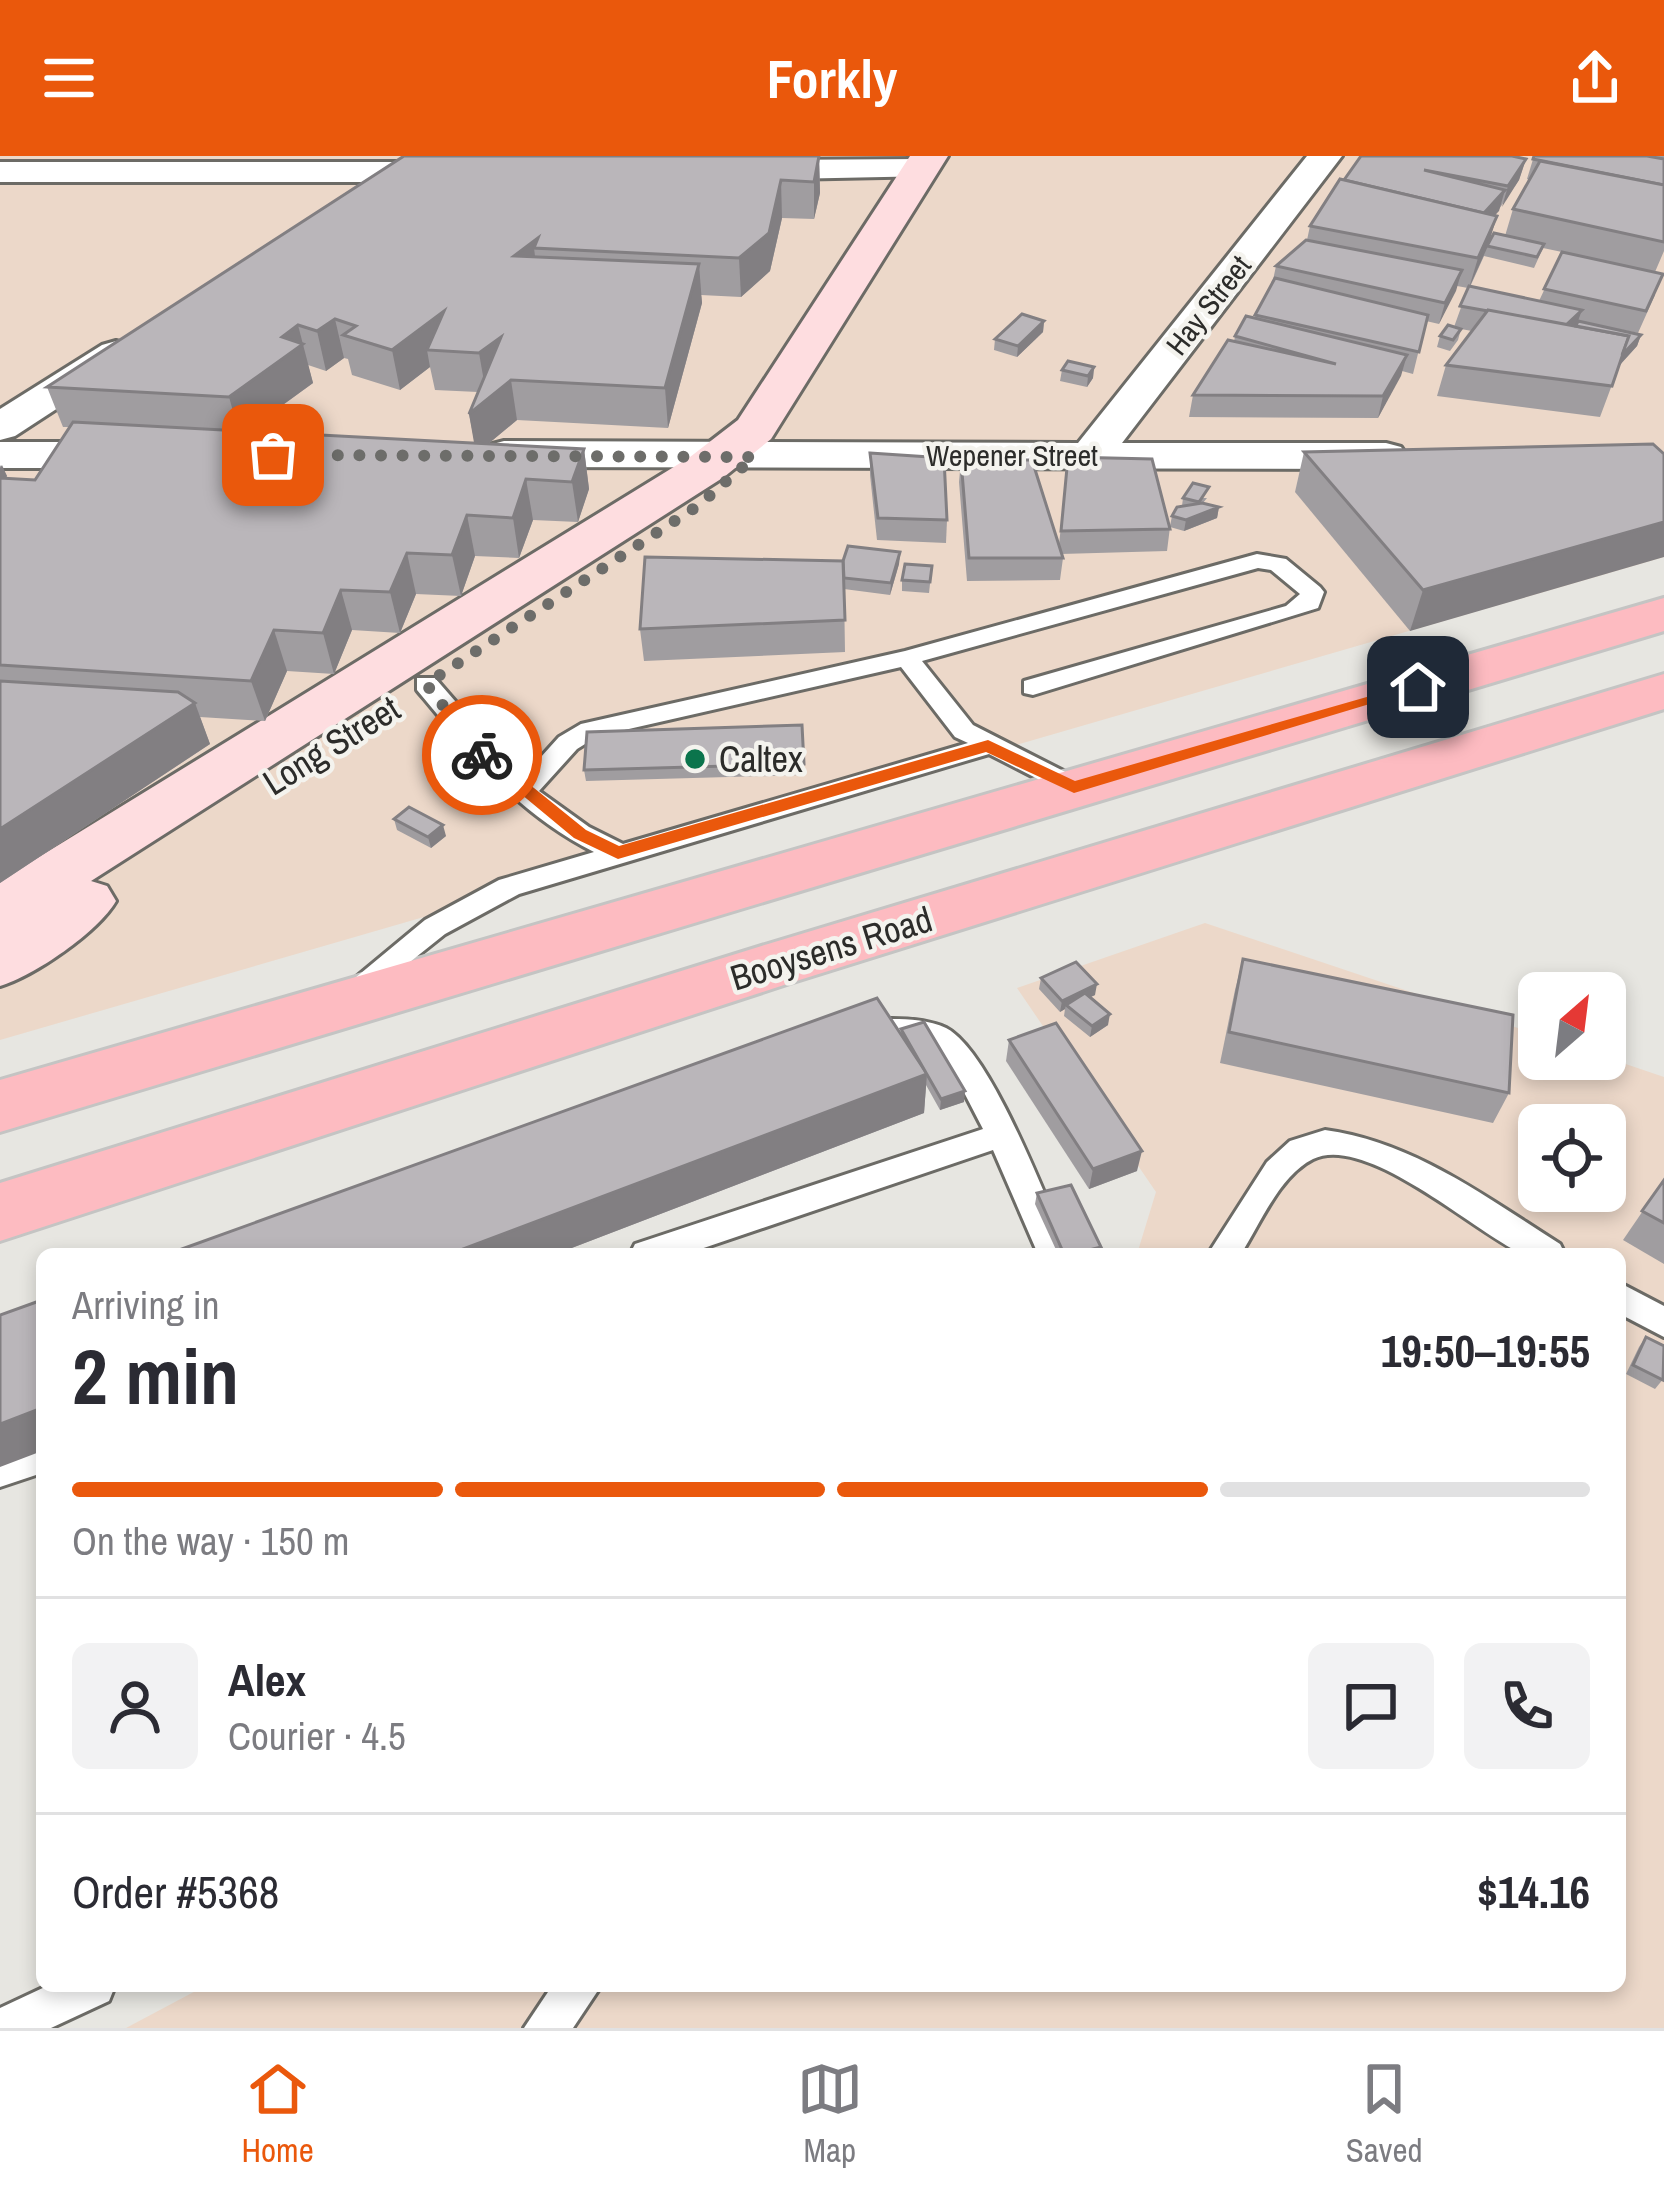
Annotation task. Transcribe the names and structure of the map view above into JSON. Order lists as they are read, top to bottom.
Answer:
{
  "streets": {
    "main road": ["Long Street", "Booysens Road"],
    "street": ["Hay Street", "Wepener Street"]
  },
  "crossings": [
    ["Hay Street", "Wepener Street"],
    ["Wepener Street", "Long Street"]
  ],
  "places": ["Caltex"],
  "north": "top right",
  "page": {
    "header": "Forkly",
    "heading": ["2 min", "Arriving in", "19:50–19:55"],
    "panel": [
      "Alex",
      "Courier · 4.5",
      "Order #5368",
      "$14.16"
    ],
    "bar": "On the way · 150 m",
    "tabs": ["Home", "Map", "Saved"]
  }
}
